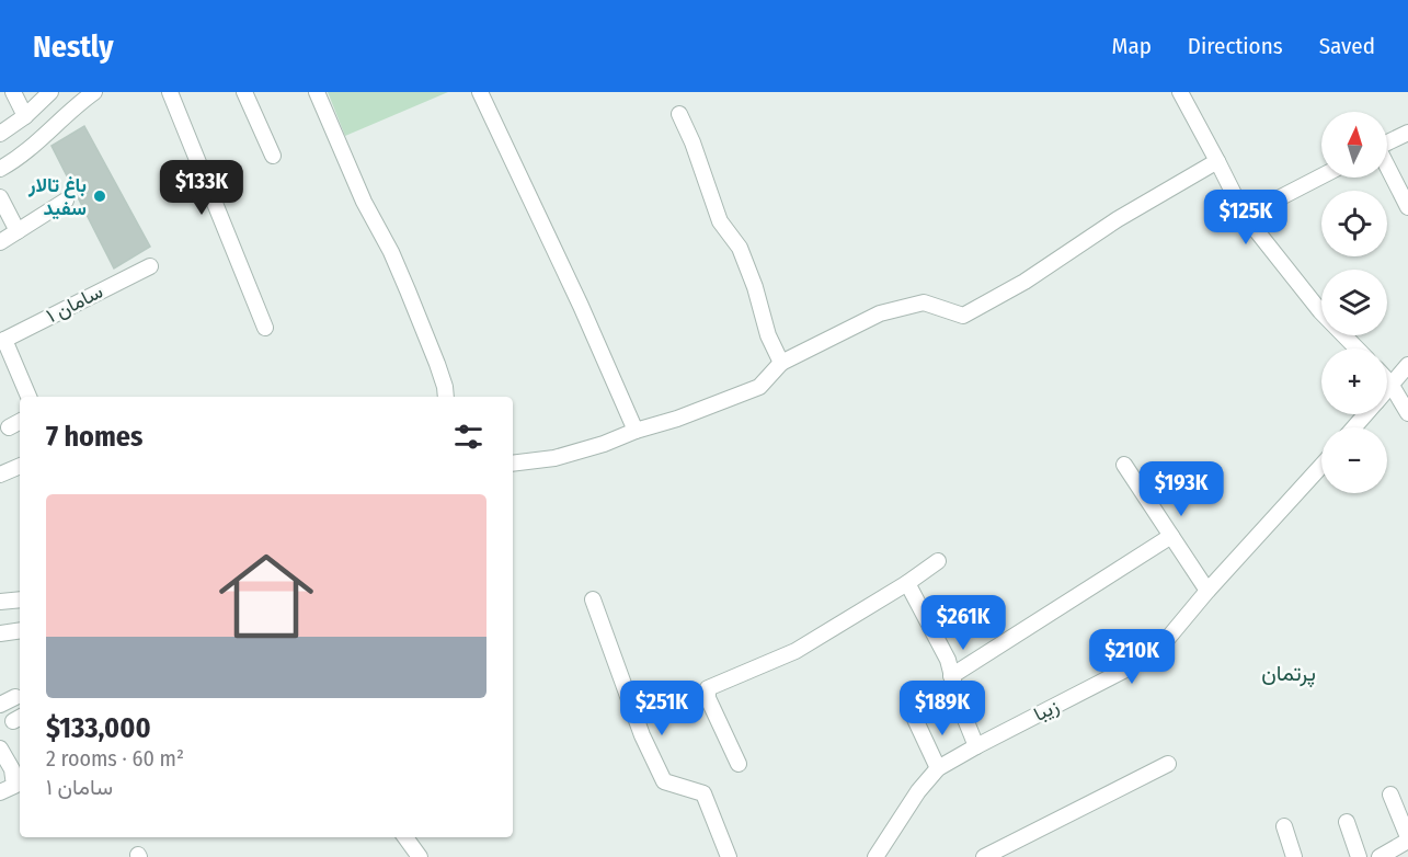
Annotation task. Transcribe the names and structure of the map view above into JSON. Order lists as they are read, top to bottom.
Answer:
{
  "streets": {
    "street": ["سامان ۱", "زیبا"]
  },
  "districts": ["پرتمان"],
  "places": ["باغ تالار سفید"],
  "north": "top",
  "page": {
    "header": "Nestly",
    "nav": ["Map", "Directions", "Saved"],
    "map_buttons": ["+", "−"],
    "price": [
      "$133K",
      "$125K",
      "$193K",
      "$261K",
      "$210K",
      "$251K",
      "$189K"
    ],
    "heading": "7 homes",
    "list": [
      {
        "name": "$133,000",
        "note": "2 rooms · 60 m² · سامان ۱"
      }
    ]
  }
}
